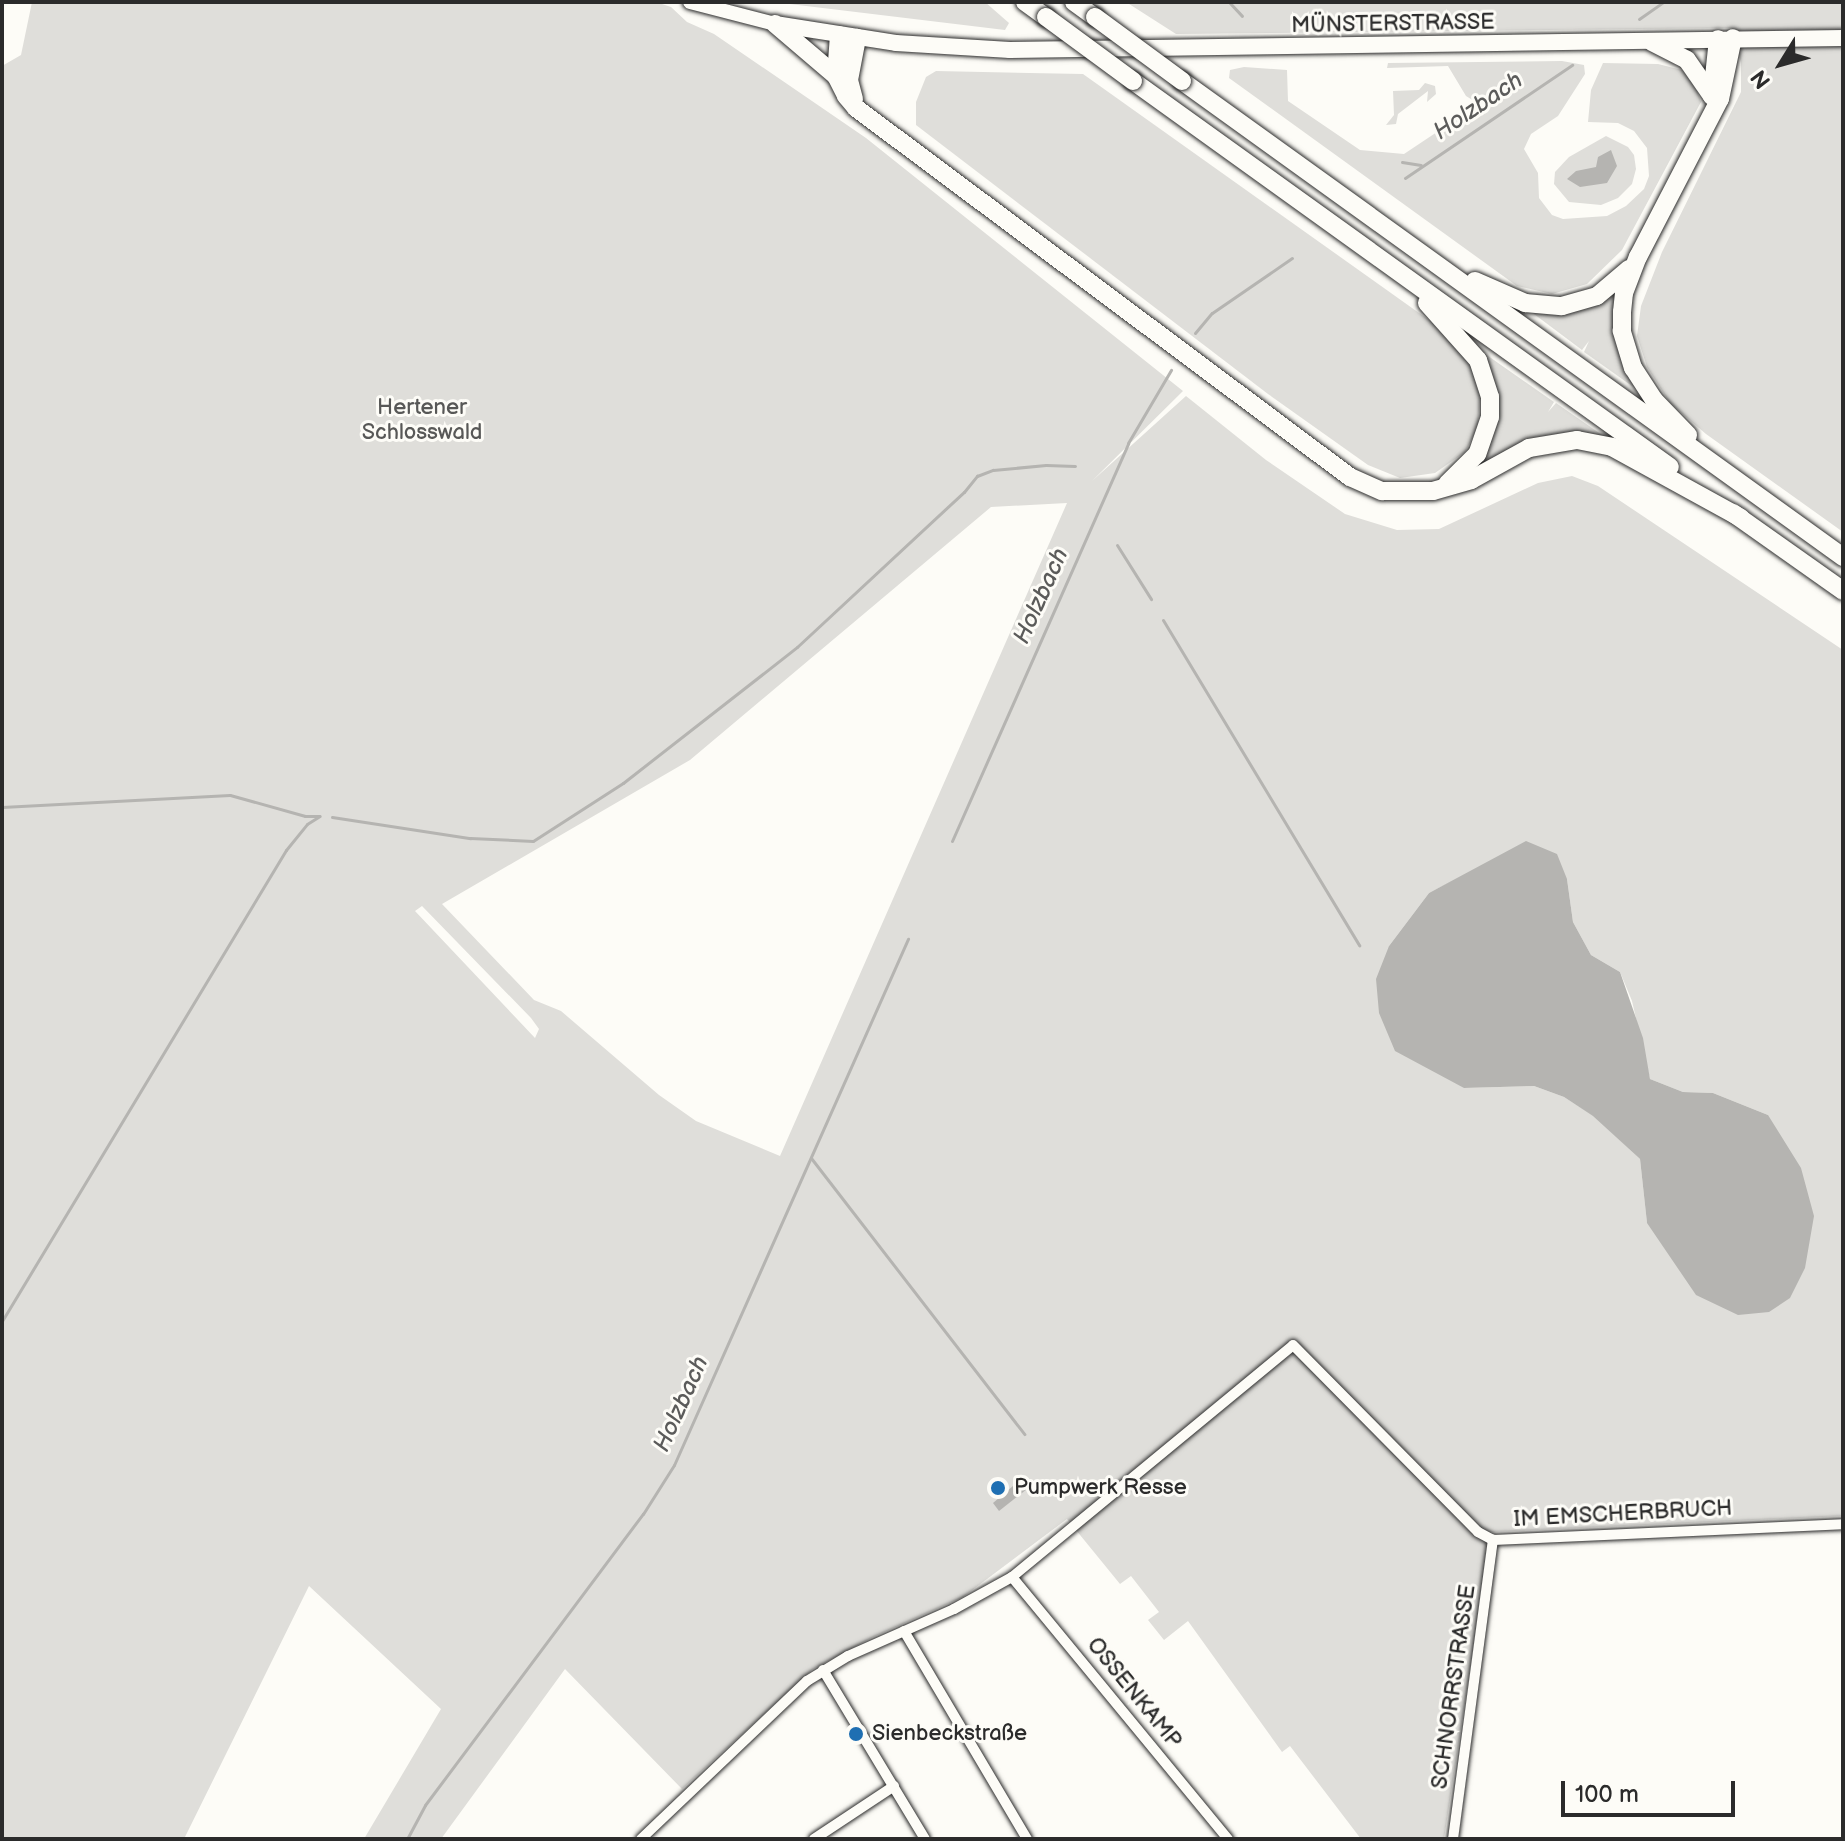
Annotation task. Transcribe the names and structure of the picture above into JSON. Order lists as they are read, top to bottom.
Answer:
{
  "streets": {
    "main road": ["MÜNSTERSTRASSE"],
    "street": ["IM EMSCHERBRUCH", "SCHNORRSTRASSE", "OSSENKAMP"]
  },
  "crossings": [
    ["IM EMSCHERBRUCH", "SCHNORRSTRASSE"],
    ["IM EMSCHERBRUCH", "OSSENKAMP"]
  ],
  "water": ["Holzbach"],
  "parks": ["Hertener Schlosswald"],
  "places": ["Pumpwerk Resse", "Sienbeckstraße"],
  "scale_bar": "100 m",
  "north": "bottom left"
}
